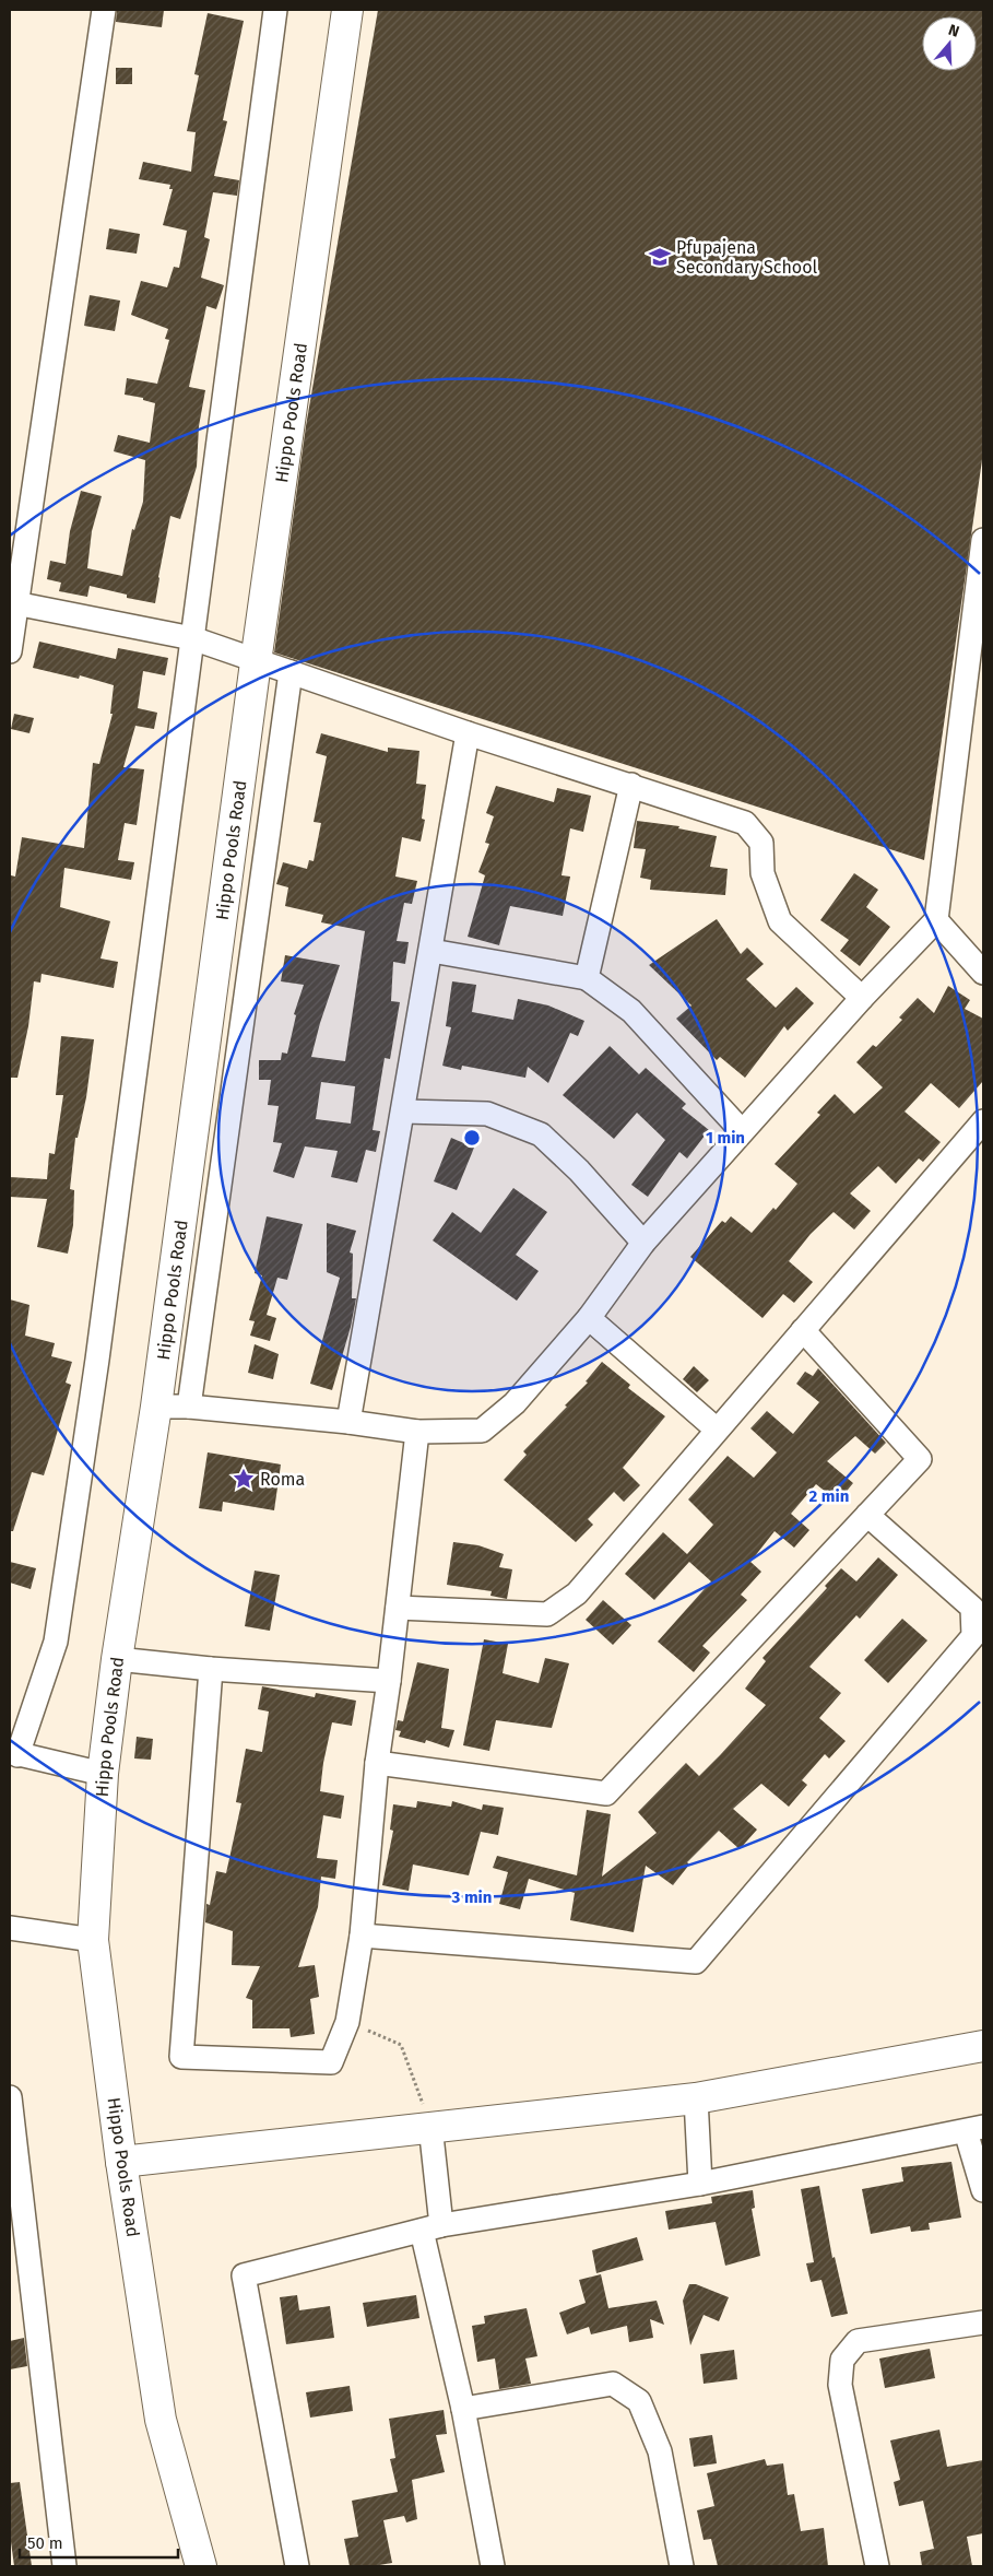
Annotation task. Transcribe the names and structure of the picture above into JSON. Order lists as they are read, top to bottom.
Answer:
{
  "streets": {
    "street": ["Hippo Pools Road"]
  },
  "places": {
    "school or university": ["Pfupajena Secondary School"],
    "place": ["Roma"]
  },
  "scale_bar": "50 m",
  "north": "top",
  "rings": ["1 min", "2 min", "3 min"]
}
